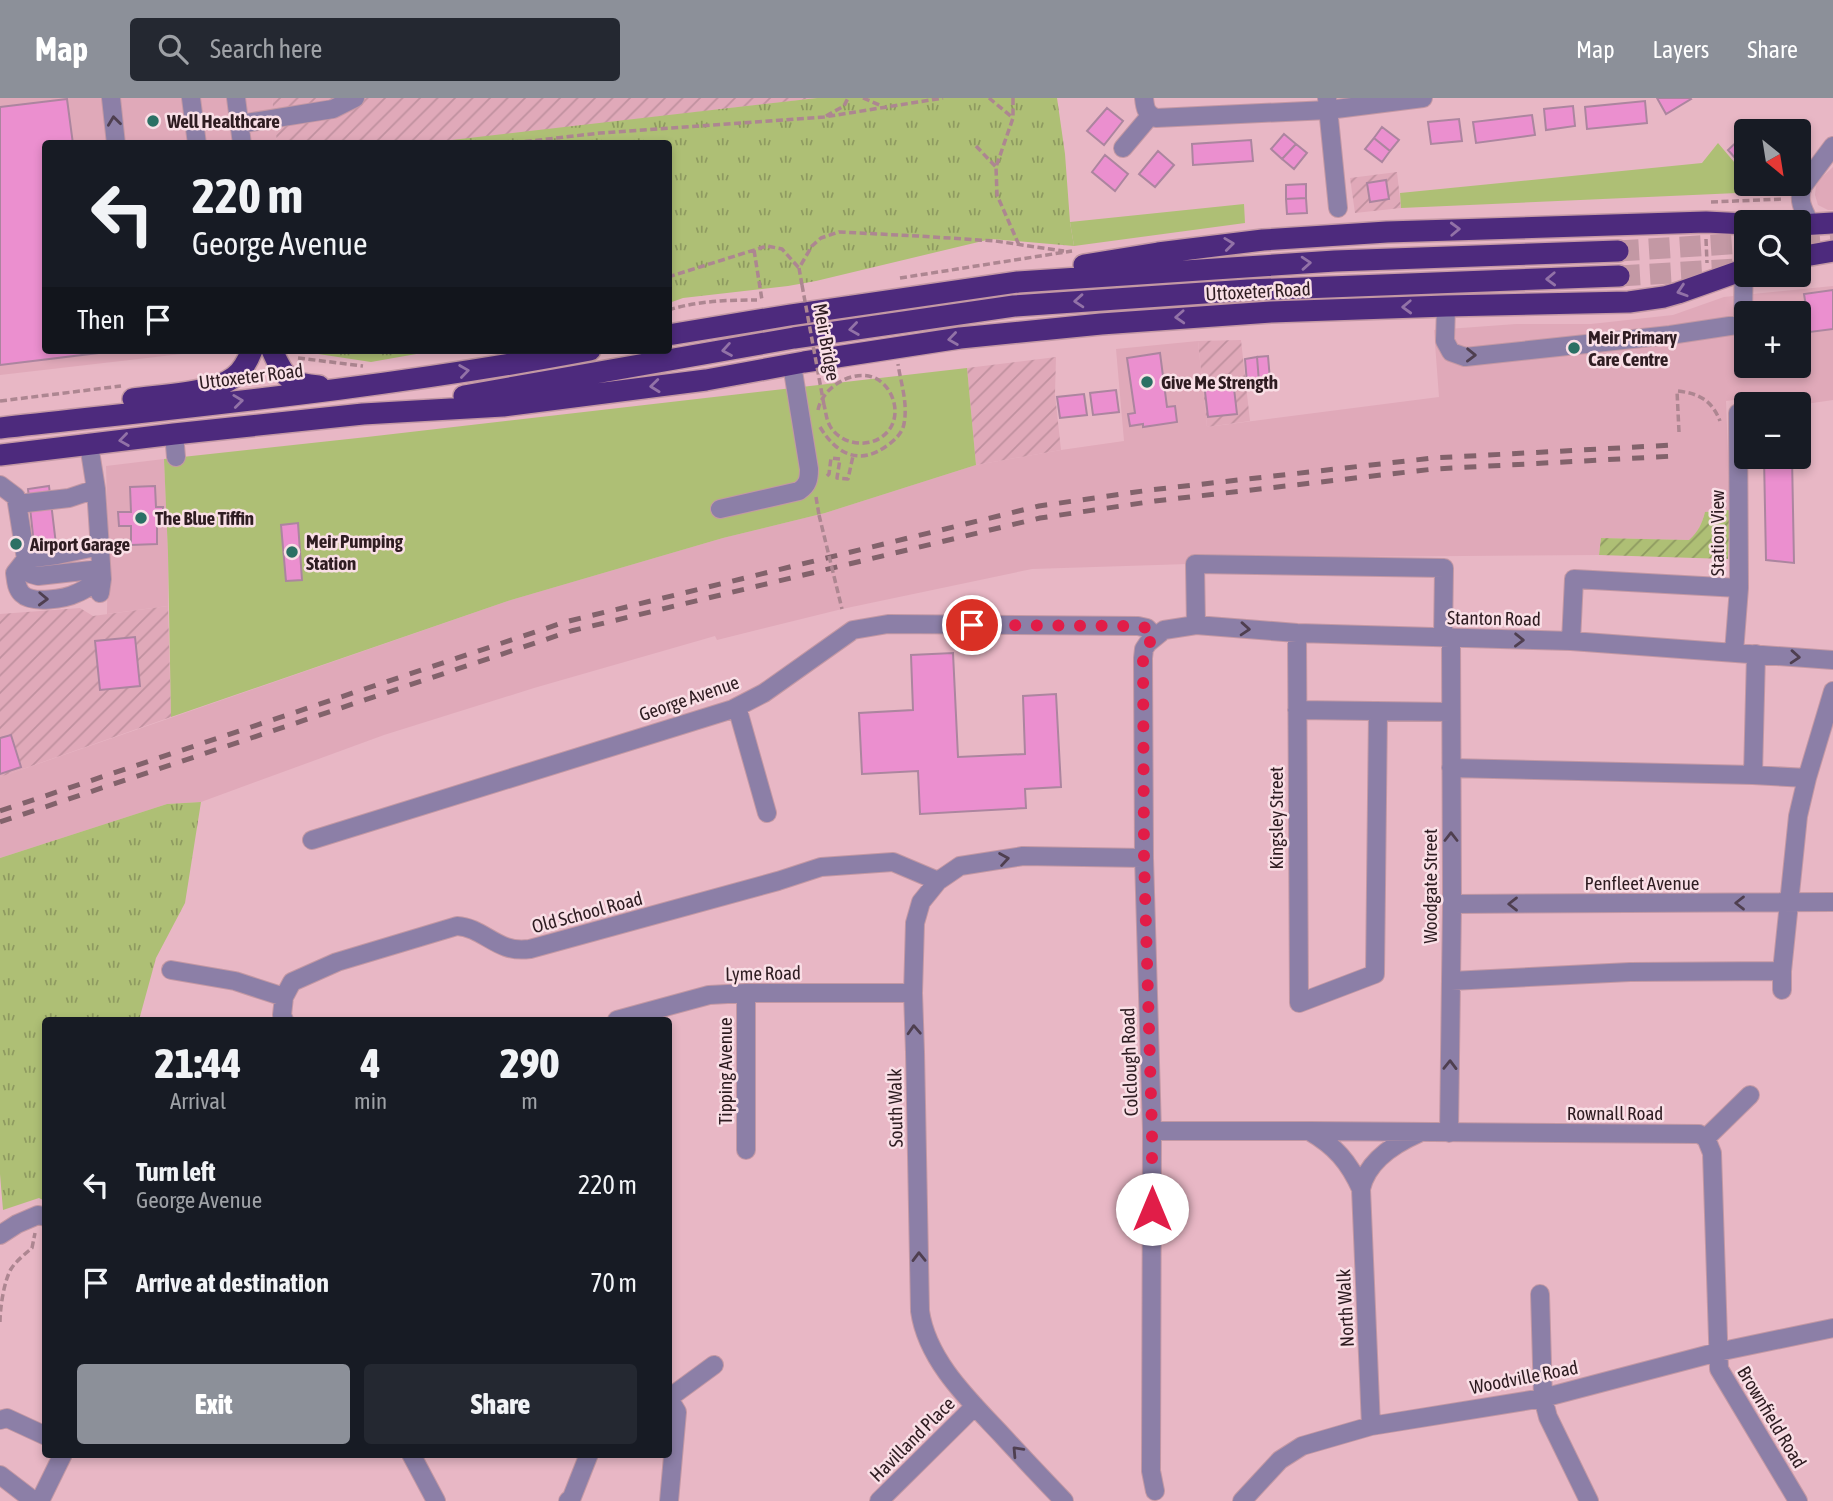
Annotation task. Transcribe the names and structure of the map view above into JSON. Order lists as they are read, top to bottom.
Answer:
{
  "streets": {
    "highway": ["Uttoxeter Road"],
    "street": [
      "Station View",
      "Stanton Road",
      "George Avenue",
      "Kingsley Street",
      "Penfleet Avenue",
      "Woodgate Street",
      "Old School Road",
      "Lyme Road",
      "Colclough Road",
      "Tipping Avenue",
      "South Walk",
      "Rownall Road",
      "North Walk",
      "Woodville Road",
      "Brownfield Road",
      "Havilland Place"
    ],
    "path": ["Meir Bridge"]
  },
  "crossings": [
    ["Station View", "Stanton Road"],
    ["Stanton Road", "George Avenue"],
    ["Stanton Road", "Kingsley Street"],
    ["Stanton Road", "Woodgate Street"],
    ["Stanton Road", "Colclough Road"],
    ["George Avenue", "Colclough Road"],
    ["Penfleet Avenue", "Woodgate Street"],
    ["Woodgate Street", "Rownall Road"],
    ["Old School Road", "South Walk"],
    ["Lyme Road", "Tipping Avenue"],
    ["Lyme Road", "South Walk"],
    ["Colclough Road", "South Walk"],
    ["South Walk", "Havilland Place"],
    ["Rownall Road", "North Walk"],
    ["North Walk", "Woodville Road"],
    ["Woodville Road", "Brownfield Road"]
  ],
  "places": [
    "Well Healthcare",
    "Meir Primary Care Centre",
    "Give Me Strength",
    "The Blue Tiffin",
    "Airport Garage",
    "Meir Pumping Station"
  ],
  "north": "bottom right",
  "page": {
    "header": "Map",
    "search": "Search here",
    "nav": ["Map", "Layers", "Share"],
    "map_buttons": ["+", "−"],
    "turn": ["220 m", "George Avenue"],
    "then": "Then",
    "eta": [
      "21:44",
      "Arrival",
      "4",
      "min",
      "290",
      "m"
    ],
    "list": [
      {
        "name": "Turn left",
        "note": "George Avenue",
        "value": "220 m"
      },
      {
        "name": "Arrive at destination",
        "value": "70 m"
      }
    ],
    "buttons": ["Exit", "Share"]
  }
}
